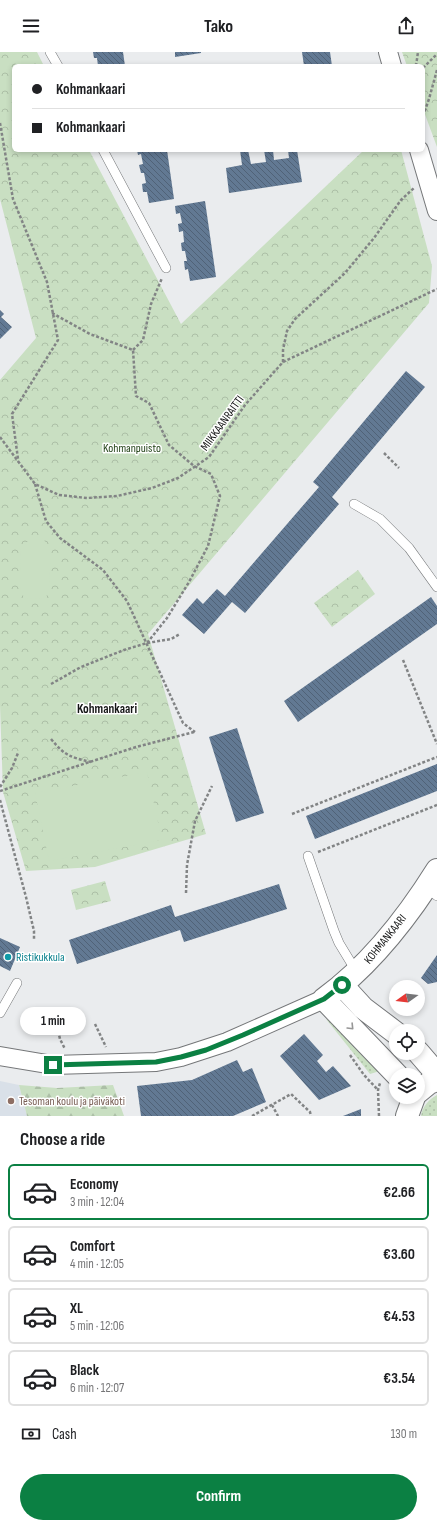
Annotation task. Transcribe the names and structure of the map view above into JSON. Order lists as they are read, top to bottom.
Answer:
{
  "streets": {
    "street": ["KOHMANKAARI"],
    "path": ["MIIKKAANRAITTI"]
  },
  "districts": ["Kohmankaari"],
  "parks": ["Kohmanpuisto"],
  "places": ["Ristikukkula", "Tesoman koulu ja päiväkoti"],
  "north": "left",
  "page": {
    "header": "Tako",
    "banner": ["Kohmankaari", "Kohmankaari"],
    "bubble": "1 min",
    "heading": "Choose a ride",
    "list": [
      {
        "name": "Economy",
        "note": "3 min · 12:04",
        "value": "€2.66"
      },
      {
        "name": "Comfort",
        "note": "4 min · 12:05",
        "value": "€3.60"
      },
      {
        "name": "XL",
        "note": "5 min · 12:06",
        "value": "€4.53"
      },
      {
        "name": "Black",
        "note": "6 min · 12:07",
        "value": "€3.54"
      }
    ],
    "pay": ["Cash", "130 m"],
    "buttons": "Confirm"
  }
}
